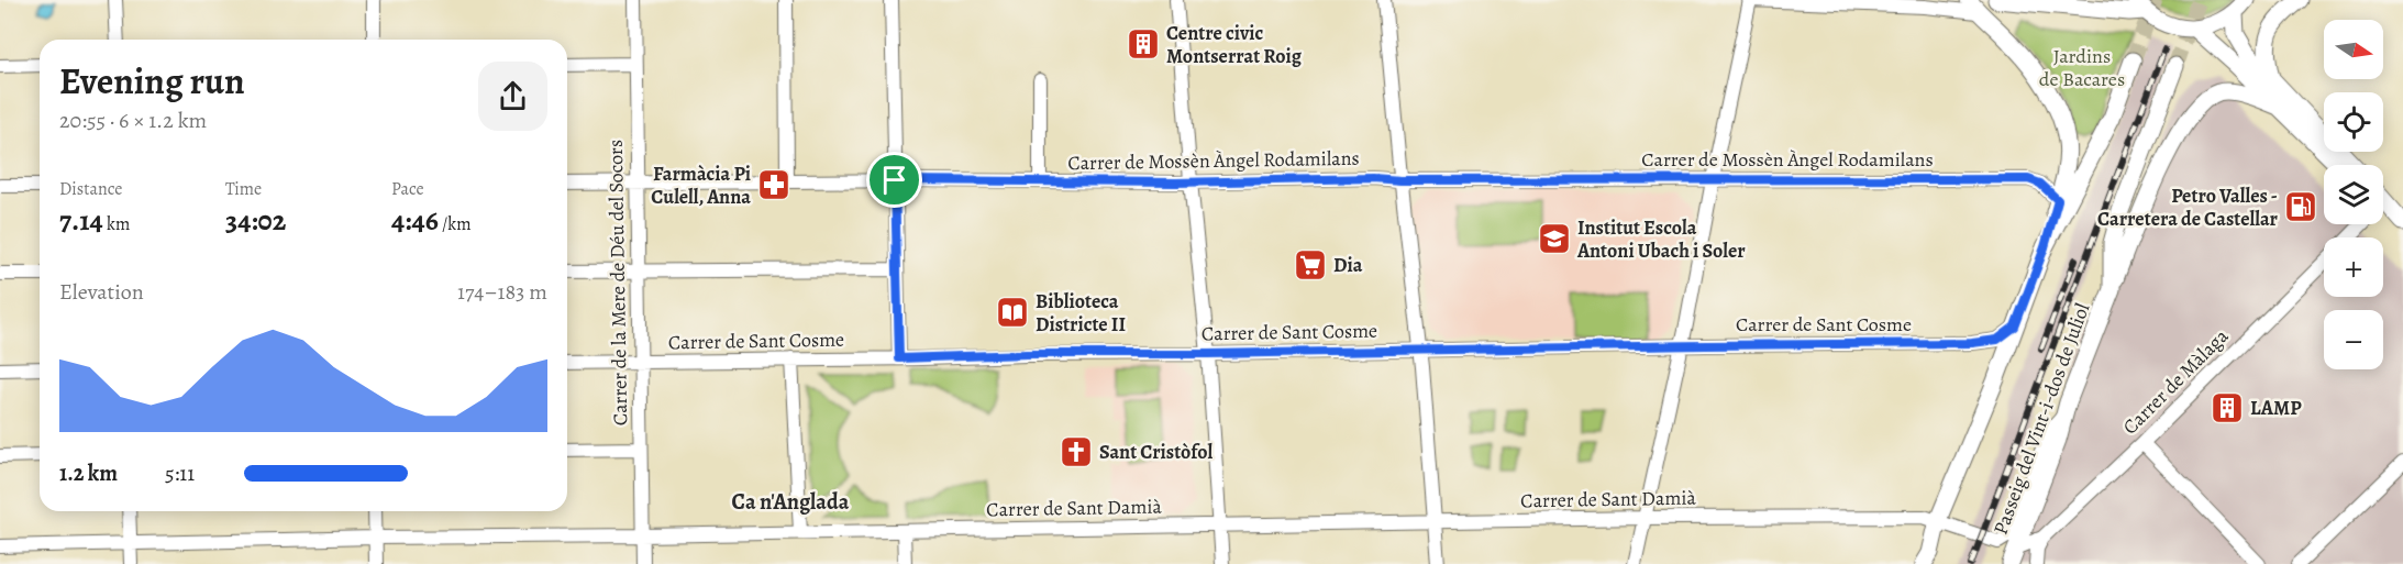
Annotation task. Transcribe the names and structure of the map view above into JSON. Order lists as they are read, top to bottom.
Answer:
{
  "streets": {
    "street": [
      "Carrer de Mossèn Àngel Rodamilans",
      "Carrer de la Mere de Déu del Socors",
      "Carrer de Sant Cosme",
      "Carrer de Màlaga",
      "Passeig del Vint-i-dos de Juliol",
      "Carrer de Sant Damià"
    ]
  },
  "crossings": [
    ["Carrer de Mossèn Àngel Rodamilans", "Carrer de la Mere de Déu del Socors"],
    ["Carrer de la Mere de Déu del Socors", "Carrer de Sant Cosme"],
    ["Carrer de la Mere de Déu del Socors", "Carrer de Sant Damià"],
    ["Carrer de Màlaga", "Passeig del Vint-i-dos de Juliol"],
    ["Passeig del Vint-i-dos de Juliol", "Carrer de Sant Damià"]
  ],
  "districts": ["Ca n'Anglada"],
  "parks": ["Jardins de Bacares"],
  "places": {
    "building": ["Centre civic Montserrat Roig", "LAMP"],
    "pharmacy": ["Farmàcia Pi Culell, Anna"],
    "fuel station": ["Petro Valles - Carretera de Castellar"],
    "school or university": ["Institut Escola Antoni Ubach i Soler"],
    "supermarket": ["Dia"],
    "library": ["Biblioteca Districte II"],
    "church": ["Sant Cristòfol"]
  },
  "north": "right",
  "page": {
    "map_buttons": ["+", "−"],
    "heading": ["Evening run", "20:55 · 6 × 1.2 km"],
    "stats": [
      ["Distance", "7.14 km"],
      ["Time", "34:02"],
      ["Pace", "4:46 /km"]
    ],
    "chart": ["Elevation", "174–183 m"],
    "list": [
      {
        "name": "1.2 km",
        "note": "5:11"
      }
    ]
  }
}
